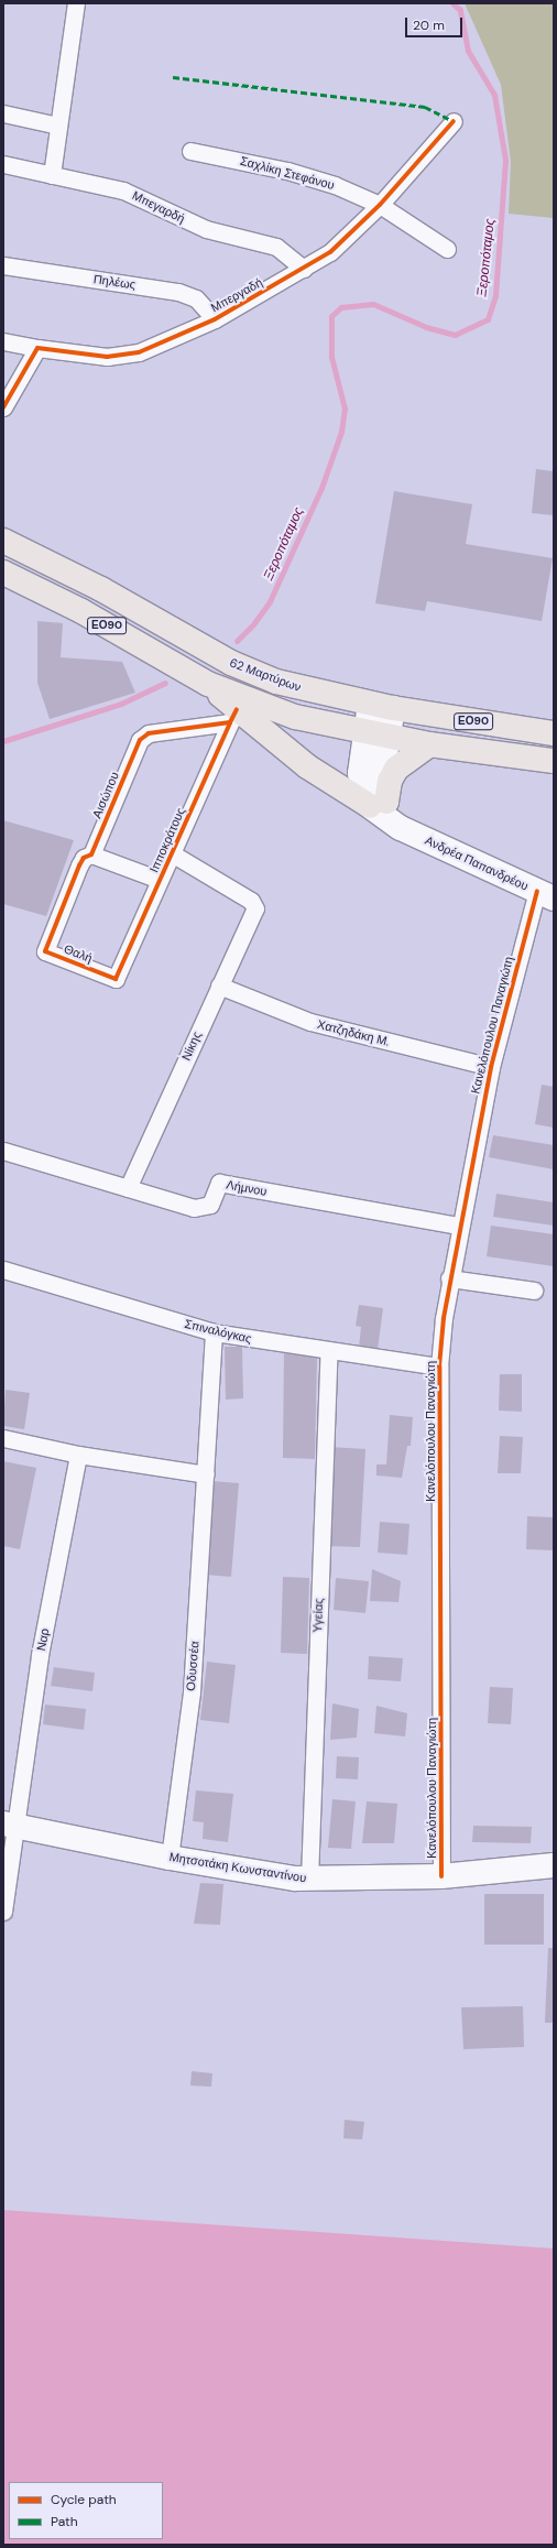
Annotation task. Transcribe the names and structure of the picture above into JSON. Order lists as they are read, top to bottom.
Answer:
{
  "streets": {
    "main road": ["ΕΟ90", "62 Μαρτύρων"],
    "street": [
      "Σαχλίκη Στεφάνου",
      "Μπεγαρδή",
      "Πηλέως",
      "Μπεργαδή",
      "Αισώπου",
      "Ιπποκράτους",
      "Ανδρέα Παπανδρέου",
      "Θαλή",
      "Κανελόπουλου Παναγιώτη",
      "Χατζηδάκη Μ.",
      "Νίκης",
      "Λήμνου",
      "Σπιναλόγκας",
      "Υγείας",
      "Ναρ",
      "Οδυσσέα",
      "Μητσοτάκη Κωνσταντίνου"
    ]
  },
  "crossings": [
    ["Σαχλίκη Στεφάνου", "Μπεργαδή"],
    ["Μπεγαρδή", "Μπεργαδή"],
    ["Πηλέως", "Μπεργαδή"],
    ["Αισώπου", "Ιπποκράτους"],
    ["Αισώπου", "Θαλή"],
    ["Ιπποκράτους", "Θαλή"],
    ["Ιπποκράτους", "Νίκης"],
    ["Ανδρέα Παπανδρέου", "Κανελόπουλου Παναγιώτη"],
    ["Κανελόπουλου Παναγιώτη", "Χατζηδάκη Μ."],
    ["Κανελόπουλου Παναγιώτη", "Λήμνου"],
    ["Κανελόπουλου Παναγιώτη", "Σπιναλόγκας"],
    ["Κανελόπουλου Παναγιώτη", "Μητσοτάκη Κωνσταντίνου"],
    ["Χατζηδάκη Μ.", "Νίκης"],
    ["Νίκης", "Λήμνου"],
    ["Σπιναλόγκας", "Υγείας"],
    ["Σπιναλόγκας", "Οδυσσέα"],
    ["Υγείας", "Μητσοτάκη Κωνσταντίνου"],
    ["Ναρ", "Μητσοτάκη Κωνσταντίνου"],
    ["Οδυσσέα", "Μητσοτάκη Κωνσταντίνου"]
  ],
  "water": ["Ξεροπόταμος"],
  "legend": ["Cycle path", "Path"],
  "scale_bar": "20 m"
}
